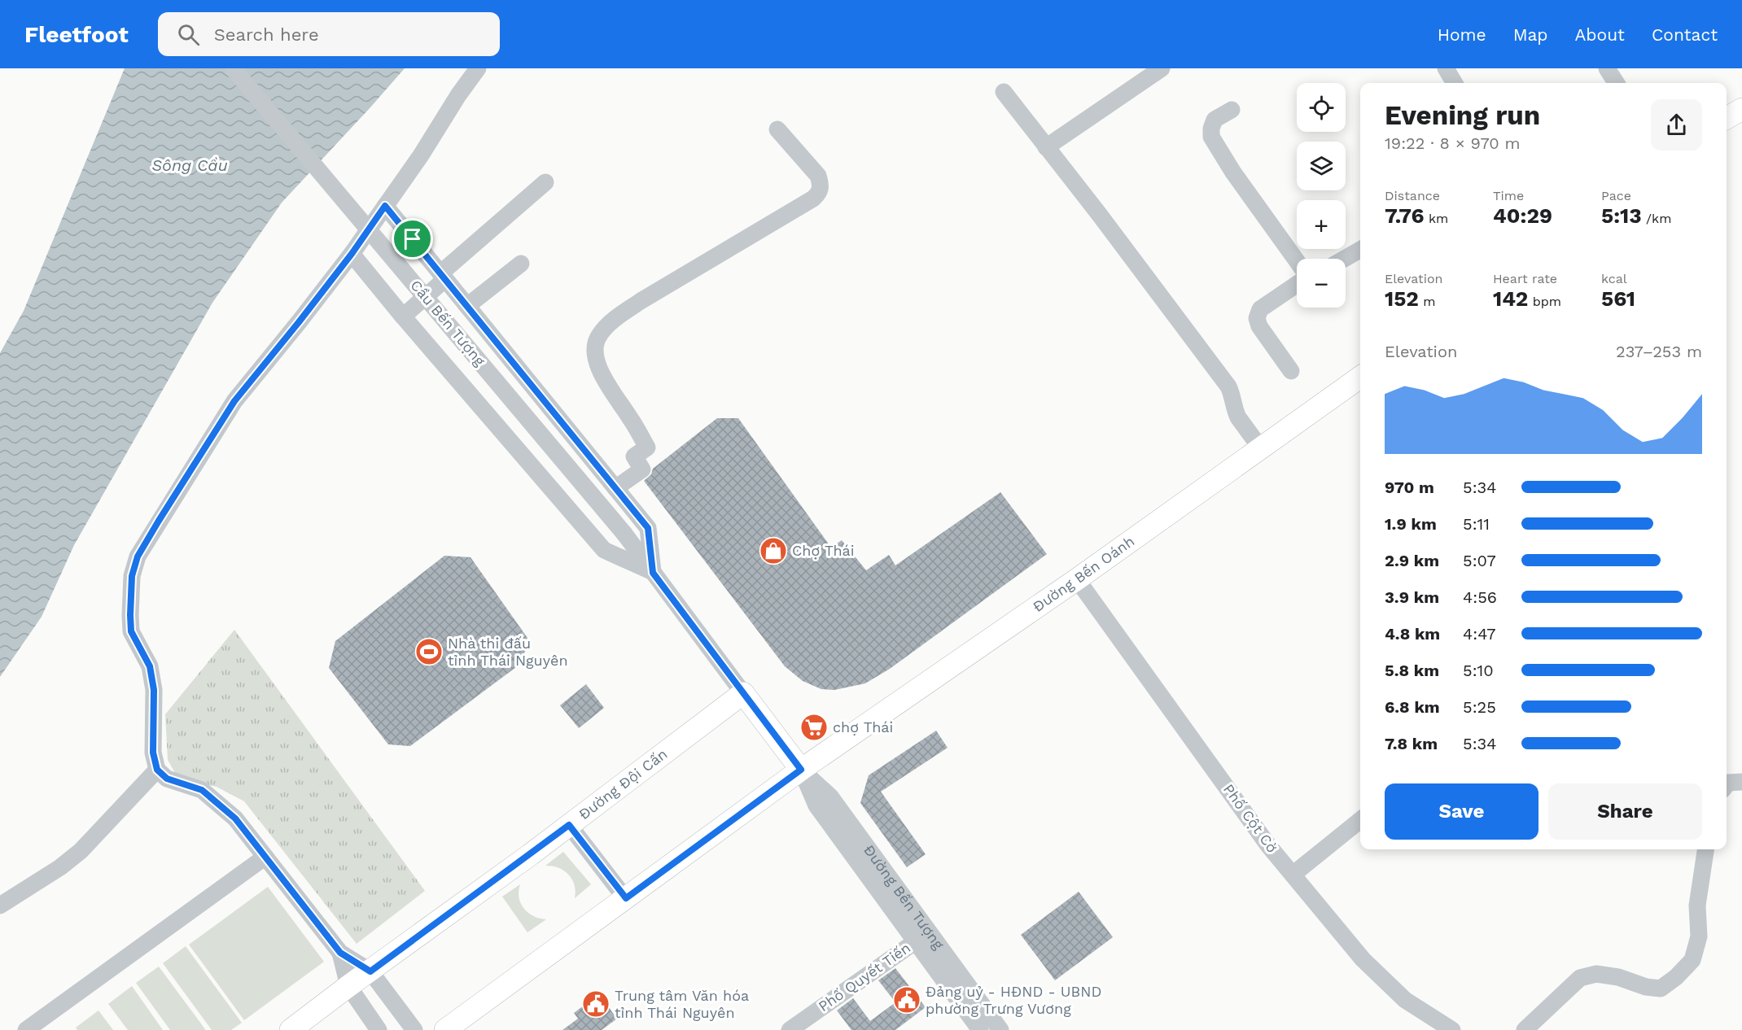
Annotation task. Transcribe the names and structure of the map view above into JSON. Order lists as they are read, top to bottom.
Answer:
{
  "streets": {
    "main road": ["Đường Bến Oánh", "Đường Đội Cấn", "Đường Bến Tượng"],
    "street": ["Cầu Bến Tượng", "Phố Cột Cờ", "Phố Quyết Tiến"]
  },
  "crossings": [
    ["Cầu Bến Tượng", "Đường Bến Tượng"],
    ["Đường Bến Oánh", "Phố Cột Cờ"],
    ["Đường Bến Oánh", "Đường Bến Tượng"],
    ["Đường Đội Cấn", "Đường Bến Tượng"],
    ["Đường Bến Tượng", "Phố Quyết Tiến"]
  ],
  "water": ["Sông Cầu"],
  "places": {
    "shop": ["Chợ Thái"],
    "sports": ["Nhà thi đấu tỉnh Thái Nguyên"],
    "supermarket": ["chợ Thái"],
    "public building": ["Đảng uỷ - HĐND - UBND phường Trưng Vương", "Trung tâm Văn hóa tỉnh Thái Nguyên"]
  },
  "page": {
    "header": "Fleetfoot",
    "search": "Search here",
    "nav": [
      "Home",
      "Map",
      "About",
      "Contact"
    ],
    "map_buttons": ["+", "−"],
    "heading": ["Evening run", "19:22 · 8 × 970 m"],
    "stats": [
      ["Distance", "7.76 km"],
      ["Time", "40:29"],
      ["Pace", "5:13 /km"],
      ["Elevation", "152 m"],
      ["Heart rate", "142 bpm"],
      ["kcal", "561"]
    ],
    "chart": ["Elevation", "237–253 m"],
    "list": [
      {
        "name": "970 m",
        "note": "5:34"
      },
      {
        "name": "1.9 km",
        "note": "5:11"
      },
      {
        "name": "2.9 km",
        "note": "5:07"
      },
      {
        "name": "3.9 km",
        "note": "4:56"
      },
      {
        "name": "4.8 km",
        "note": "4:47"
      },
      {
        "name": "5.8 km",
        "note": "5:10"
      },
      {
        "name": "6.8 km",
        "note": "5:25"
      },
      {
        "name": "7.8 km",
        "note": "5:34"
      }
    ],
    "buttons": ["Save", "Share"]
  }
}
